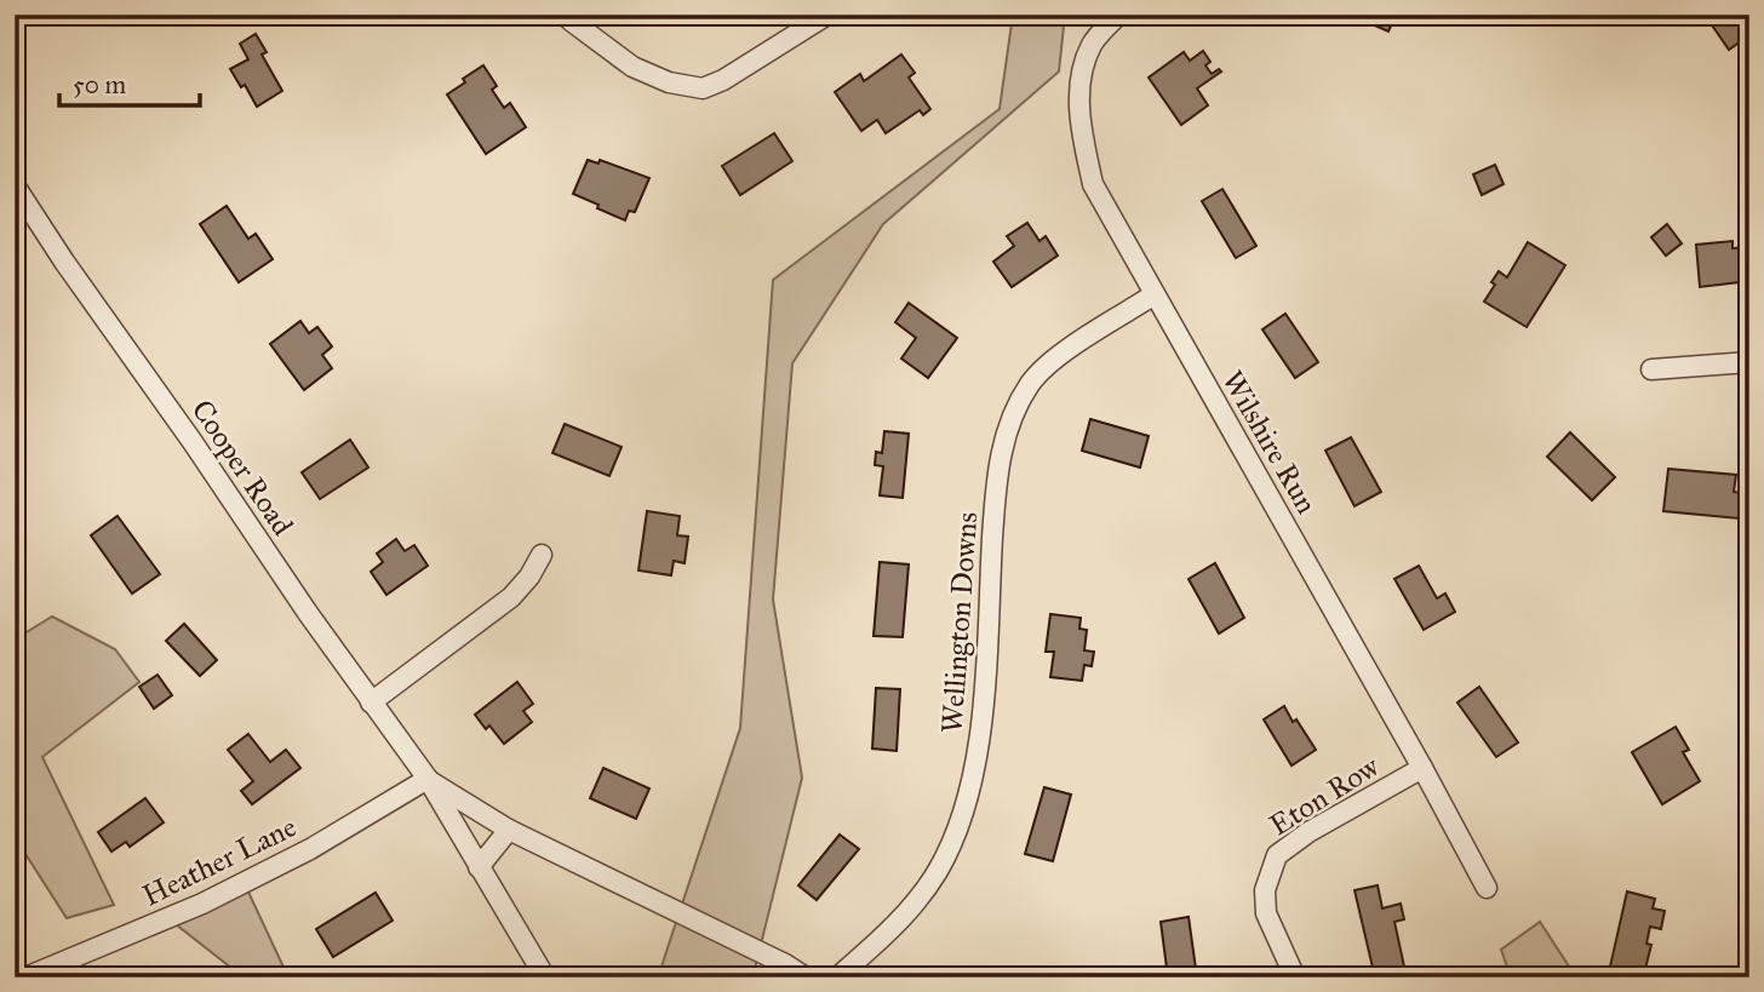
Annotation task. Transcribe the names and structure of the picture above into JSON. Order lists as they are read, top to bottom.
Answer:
{
  "streets": {
    "street": [
      "Wilshire Run",
      "Cooper Road",
      "Wellington Downs",
      "Eton Row",
      "Heather Lane"
    ]
  },
  "crossings": [
    ["Wilshire Run", "Wellington Downs"],
    ["Wilshire Run", "Eton Row"],
    ["Cooper Road", "Heather Lane"]
  ],
  "scale_bar": "50 m"
}
